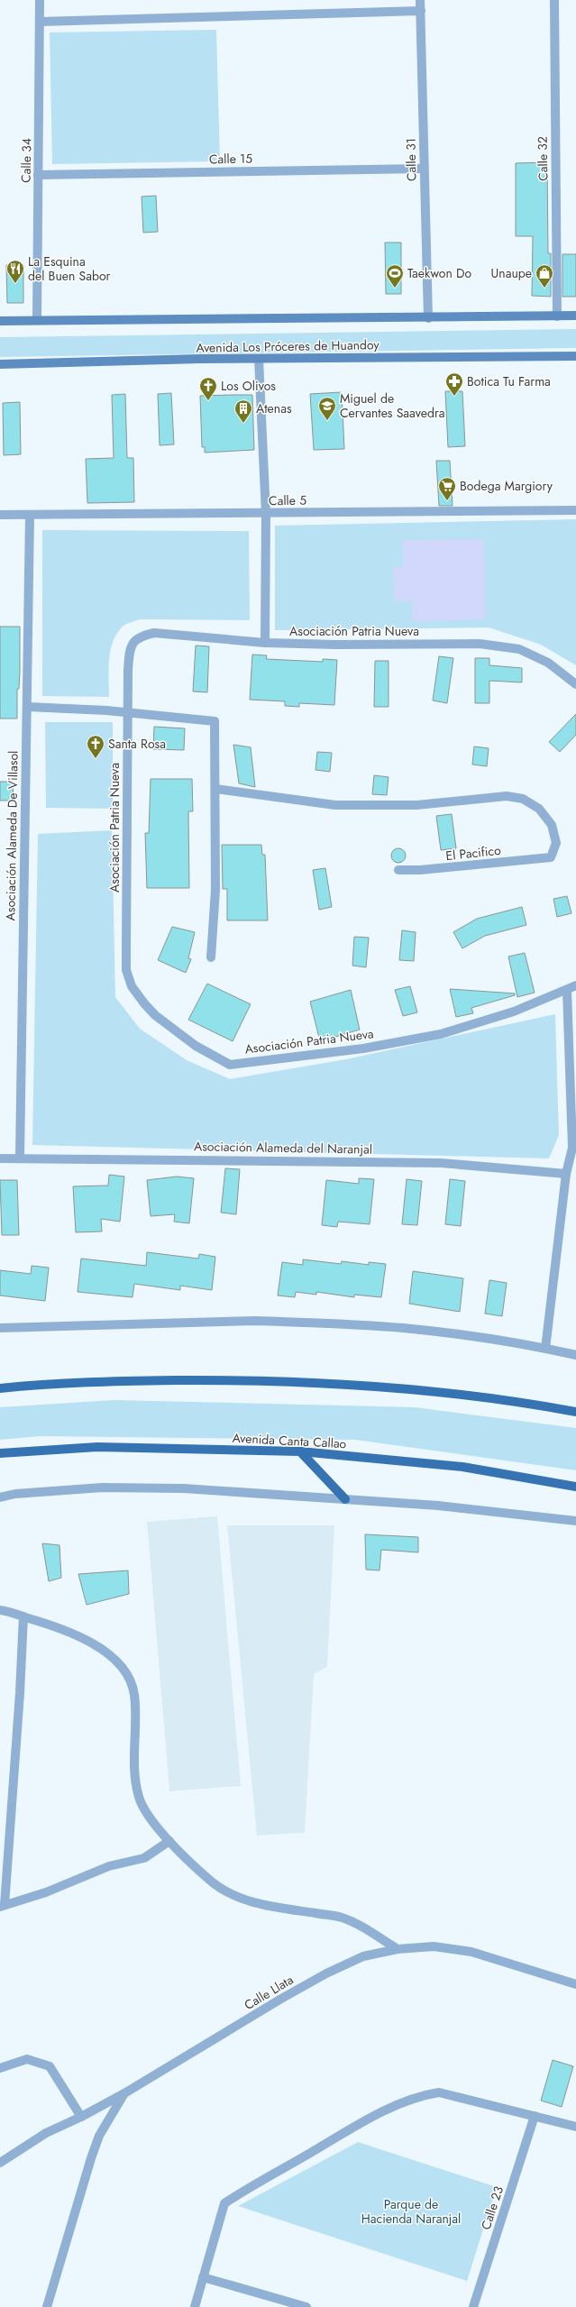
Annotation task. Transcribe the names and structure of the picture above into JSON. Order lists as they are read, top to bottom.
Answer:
{
  "streets": {
    "main road": ["Avenida Los Próceres de Huandoy", "Avenida Canta Callao"],
    "street": [
      "Calle 15",
      "Calle 32",
      "Calle 31",
      "Calle 34",
      "Calle 5",
      "Asociación Patria Nueva",
      "Asociación Alameda De Villasol",
      "El Pacifico",
      "Asociación Alameda del Naranjal",
      "Calle Llata",
      "Calle 23"
    ]
  },
  "crossings": [
    ["Calle 15", "Calle 31"],
    ["Calle 15", "Calle 34"],
    ["Calle 32", "Avenida Los Próceres de Huandoy"],
    ["Calle 31", "Avenida Los Próceres de Huandoy"],
    ["Calle 34", "Avenida Los Próceres de Huandoy"],
    ["Calle 5", "Asociación Alameda De Villasol"],
    ["Asociación Alameda De Villasol", "Asociación Alameda del Naranjal"]
  ],
  "parks": ["Parque de Hacienda Naranjal"],
  "places": {
    "restaurant": ["La Esquina del Buen Sabor"],
    "sports": ["Taekwon Do"],
    "shop": ["Unaupe"],
    "pharmacy": ["Botica Tu Farma"],
    "church": ["Los Olivos", "Santa Rosa"],
    "school or university": ["Miguel de Cervantes Saavedra"],
    "building": ["Atenas"],
    "supermarket": ["Bodega Margiory"]
  }
}
